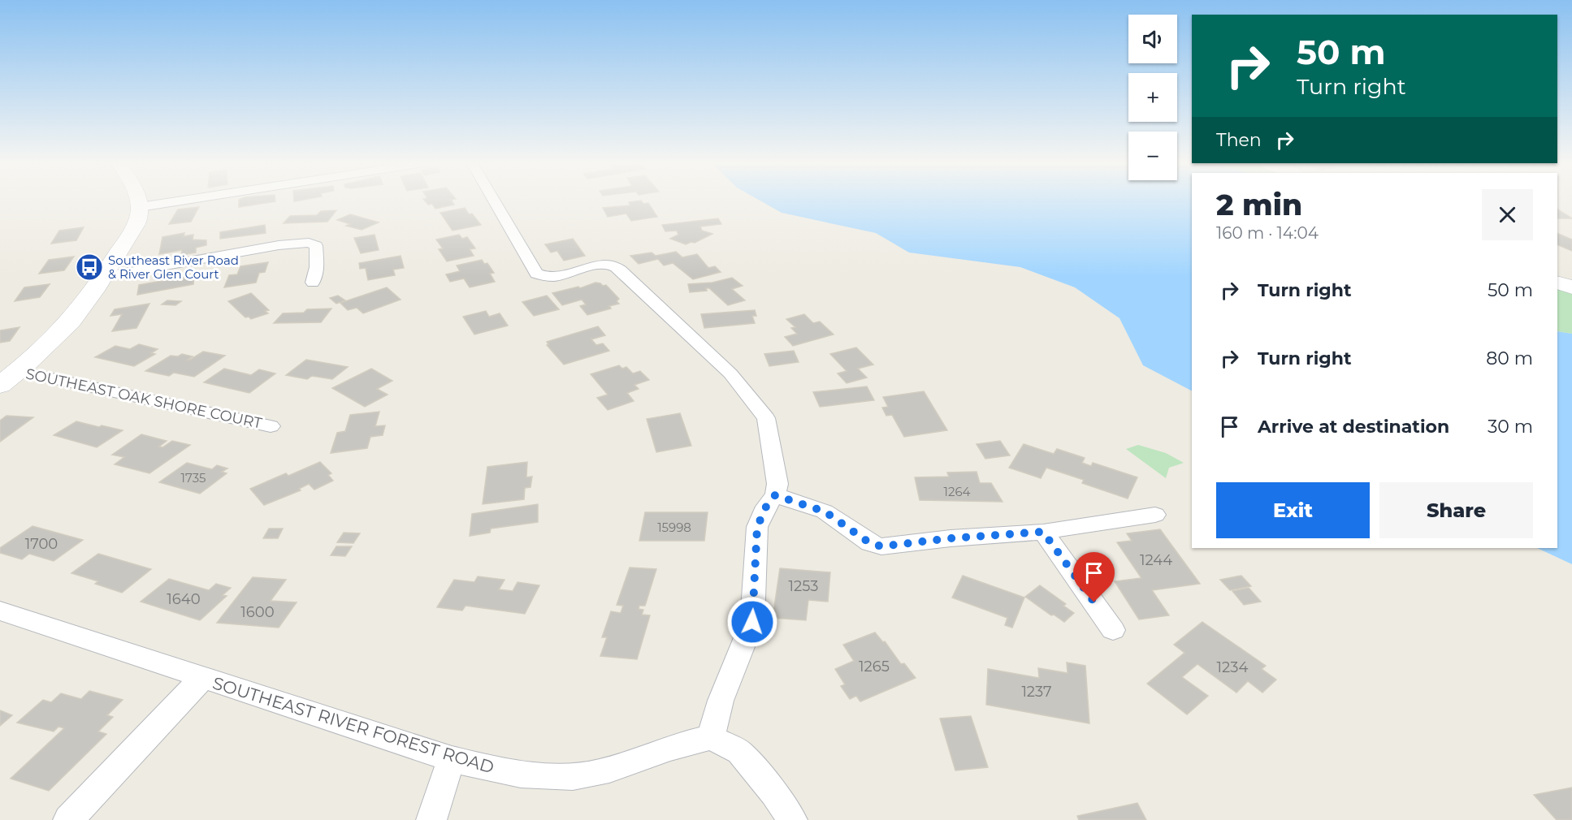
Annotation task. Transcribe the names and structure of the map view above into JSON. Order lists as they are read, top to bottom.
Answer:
{
  "streets": {
    "street": ["SOUTHEAST OAK SHORE COURT", "SOUTHEAST RIVER FOREST ROAD"]
  },
  "places": {
    "bus stop": ["Southeast River Road & River Glen Court"]
  },
  "house_numbers": [
    "1735",
    "1264",
    "15998",
    "1700",
    "1244",
    "1253",
    "1640",
    "1600",
    "1265",
    "1234",
    "1237"
  ],
  "page": {
    "map_buttons": ["+", "−"],
    "turn": ["50 m", "Turn right"],
    "then": "Then",
    "heading": ["2 min", "160 m · 14:04"],
    "list": [
      {
        "name": "Turn right",
        "value": "50 m"
      },
      {
        "name": "Turn right",
        "value": "80 m"
      },
      {
        "name": "Arrive at destination",
        "value": "30 m"
      }
    ],
    "buttons": ["Exit", "Share"]
  }
}
